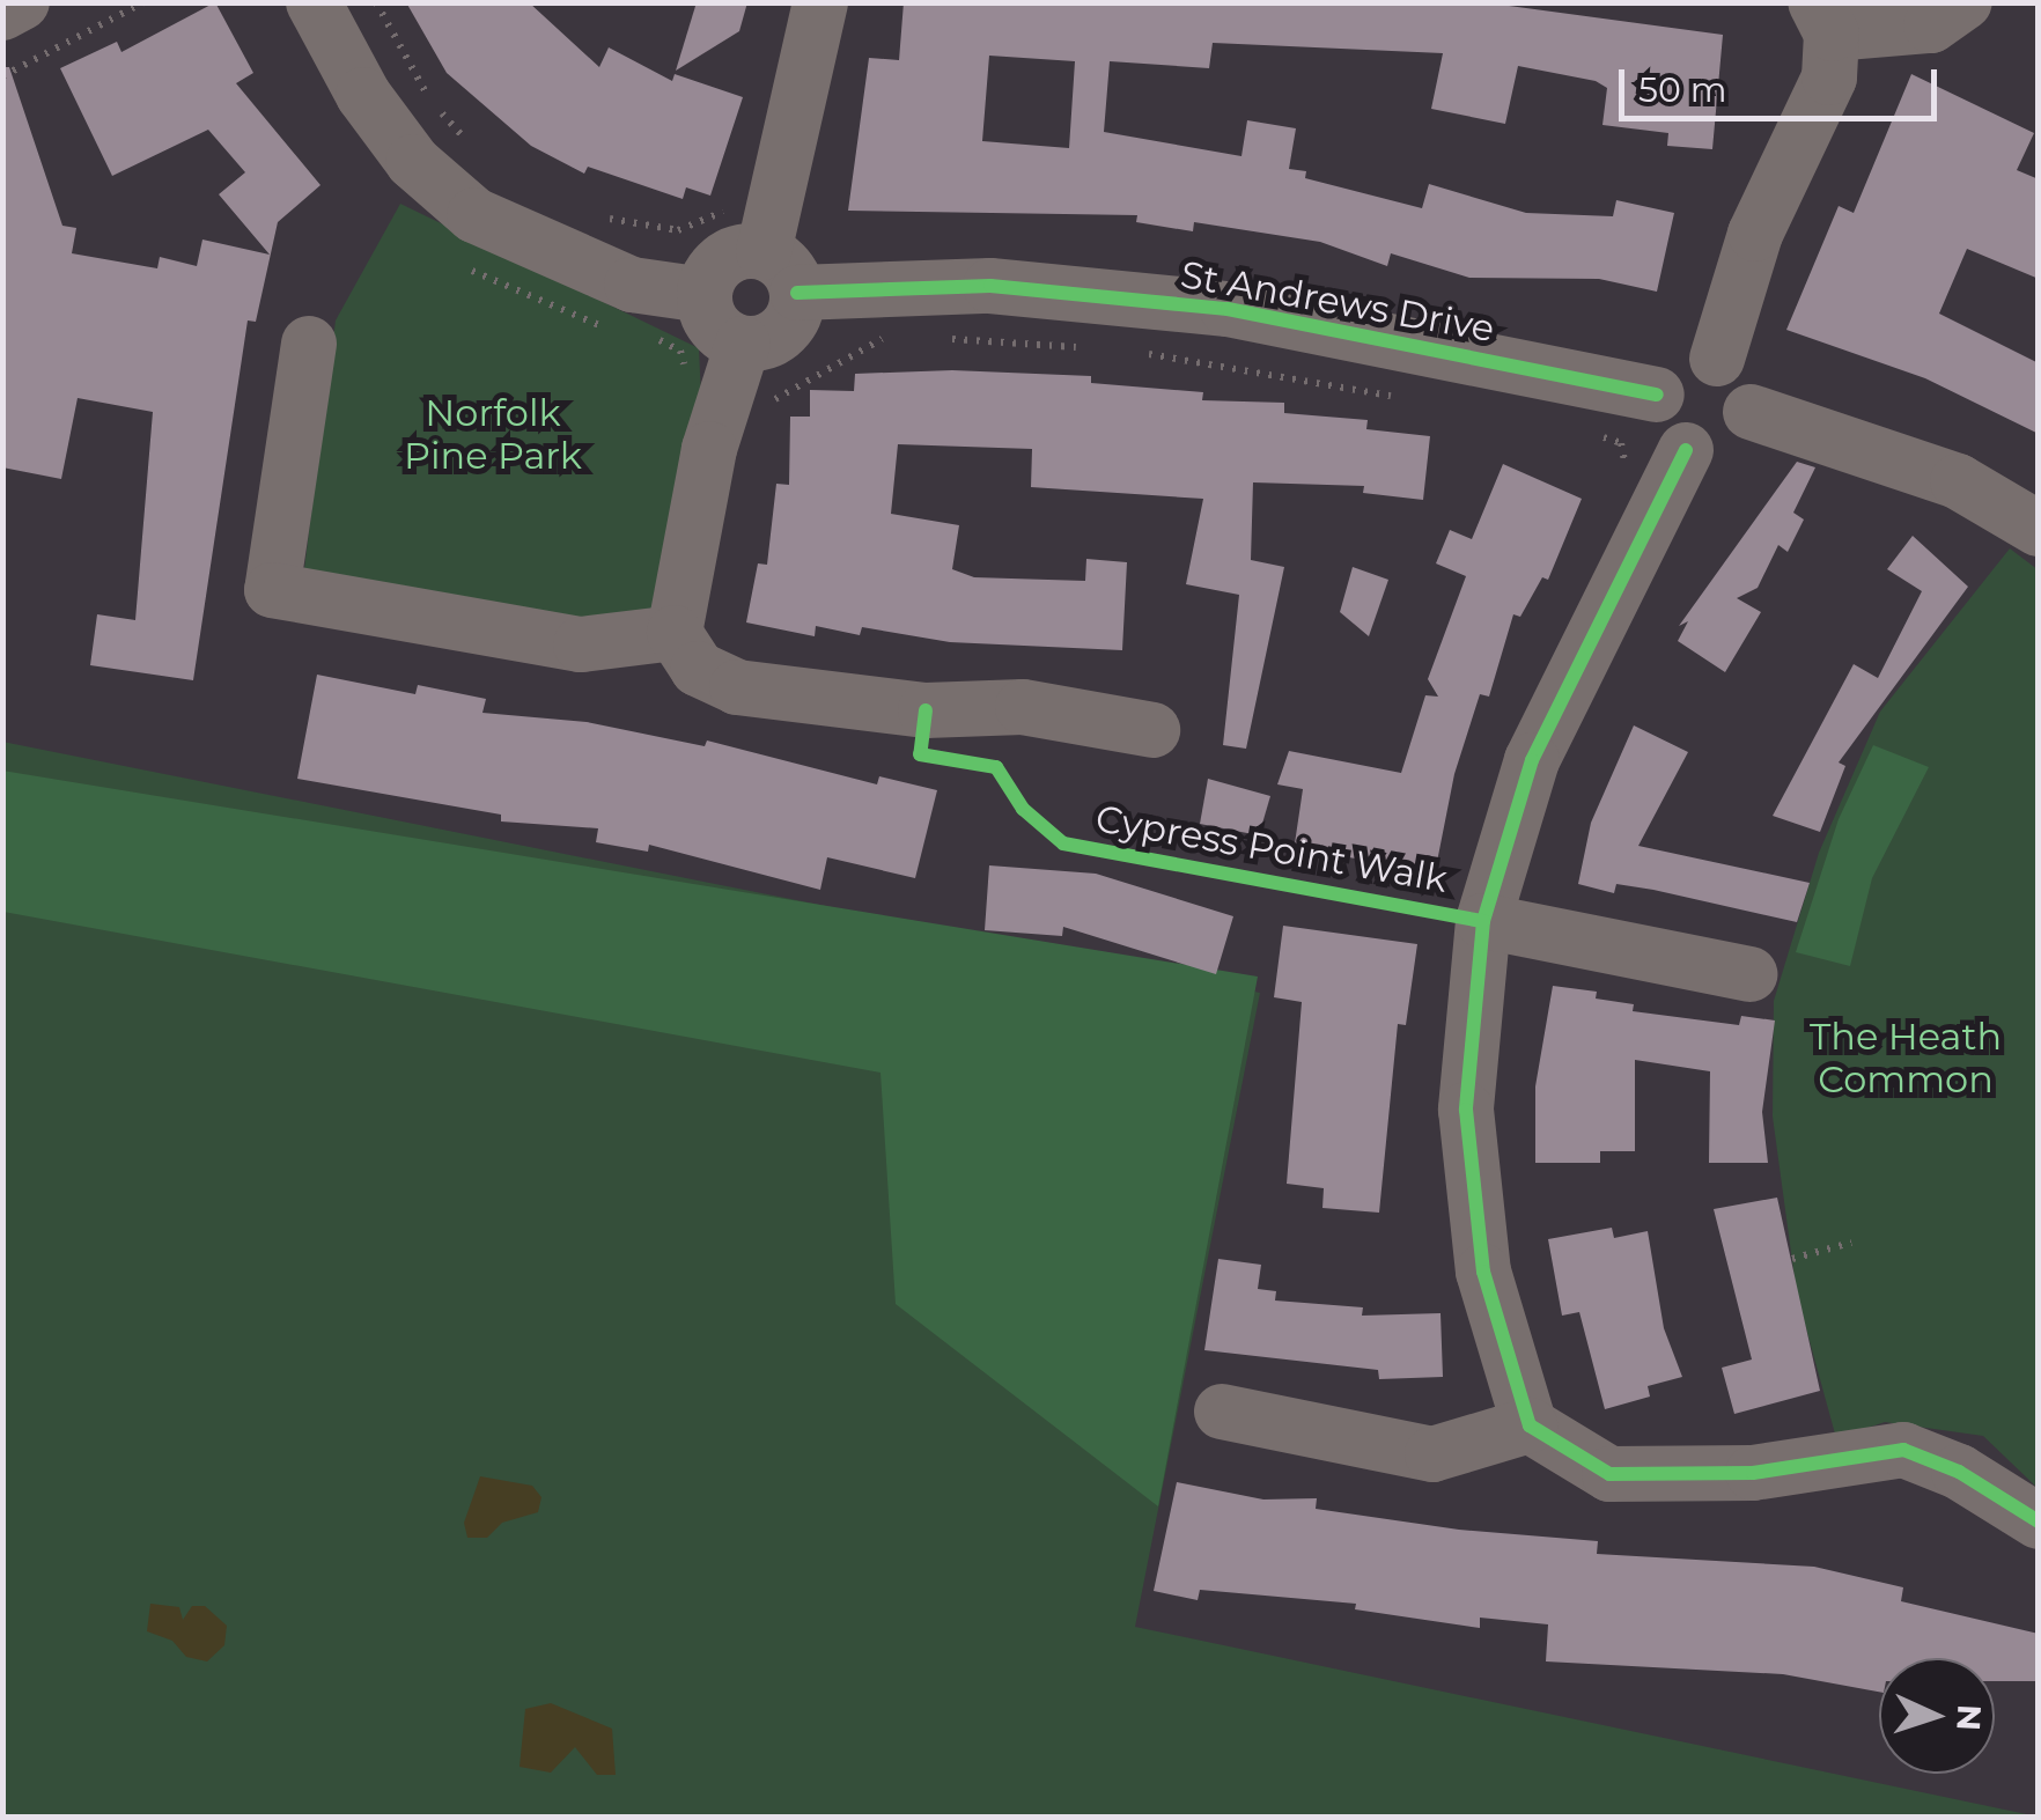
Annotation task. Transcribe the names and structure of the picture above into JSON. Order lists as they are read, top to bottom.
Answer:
{
  "streets": {
    "street": ["St Andrews Drive"],
    "cycle path": ["Cypress Point Walk"]
  },
  "parks": ["Norfolk Pine Park", "The Heath Common"],
  "scale_bar": "50 m",
  "north": "right"
}
